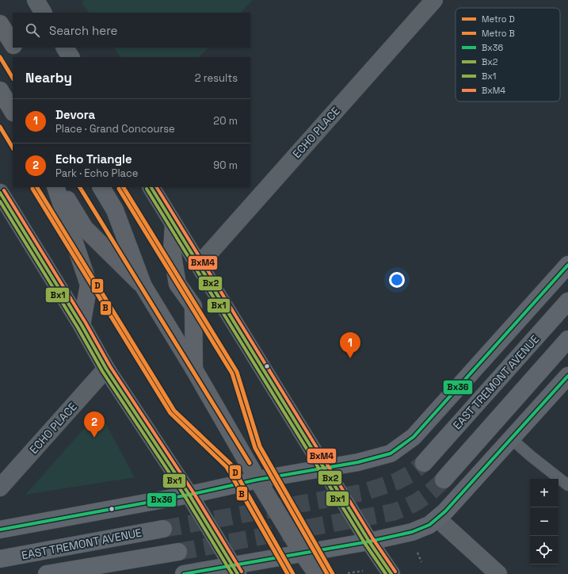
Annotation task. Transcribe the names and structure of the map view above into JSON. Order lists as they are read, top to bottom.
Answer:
{
  "streets": {
    "main road": ["EAST TREMONT AVENUE"],
    "street": ["ECHO PLACE"]
  },
  "lines": [
    "metro line D",
    "transit line Bx2",
    "transit line BxM4",
    "metro line B",
    "transit line Bx1",
    "transit line Bx36"
  ],
  "legend": [
    "Metro D",
    "Metro B",
    "Bx36",
    "Bx2",
    "Bx1",
    "BxM4"
  ],
  "page": {
    "search": "Search here",
    "heading": ["Nearby", "2 results"],
    "list": [
      {
        "mark": "1",
        "name": "Devora",
        "note": "Place · Grand Concourse",
        "value": "20 m"
      },
      {
        "mark": "2",
        "name": "Echo Triangle",
        "note": "Park · Echo Place",
        "value": "90 m"
      }
    ],
    "pins": ["1", "2"],
    "map_buttons": ["+", "−"]
  }
}
